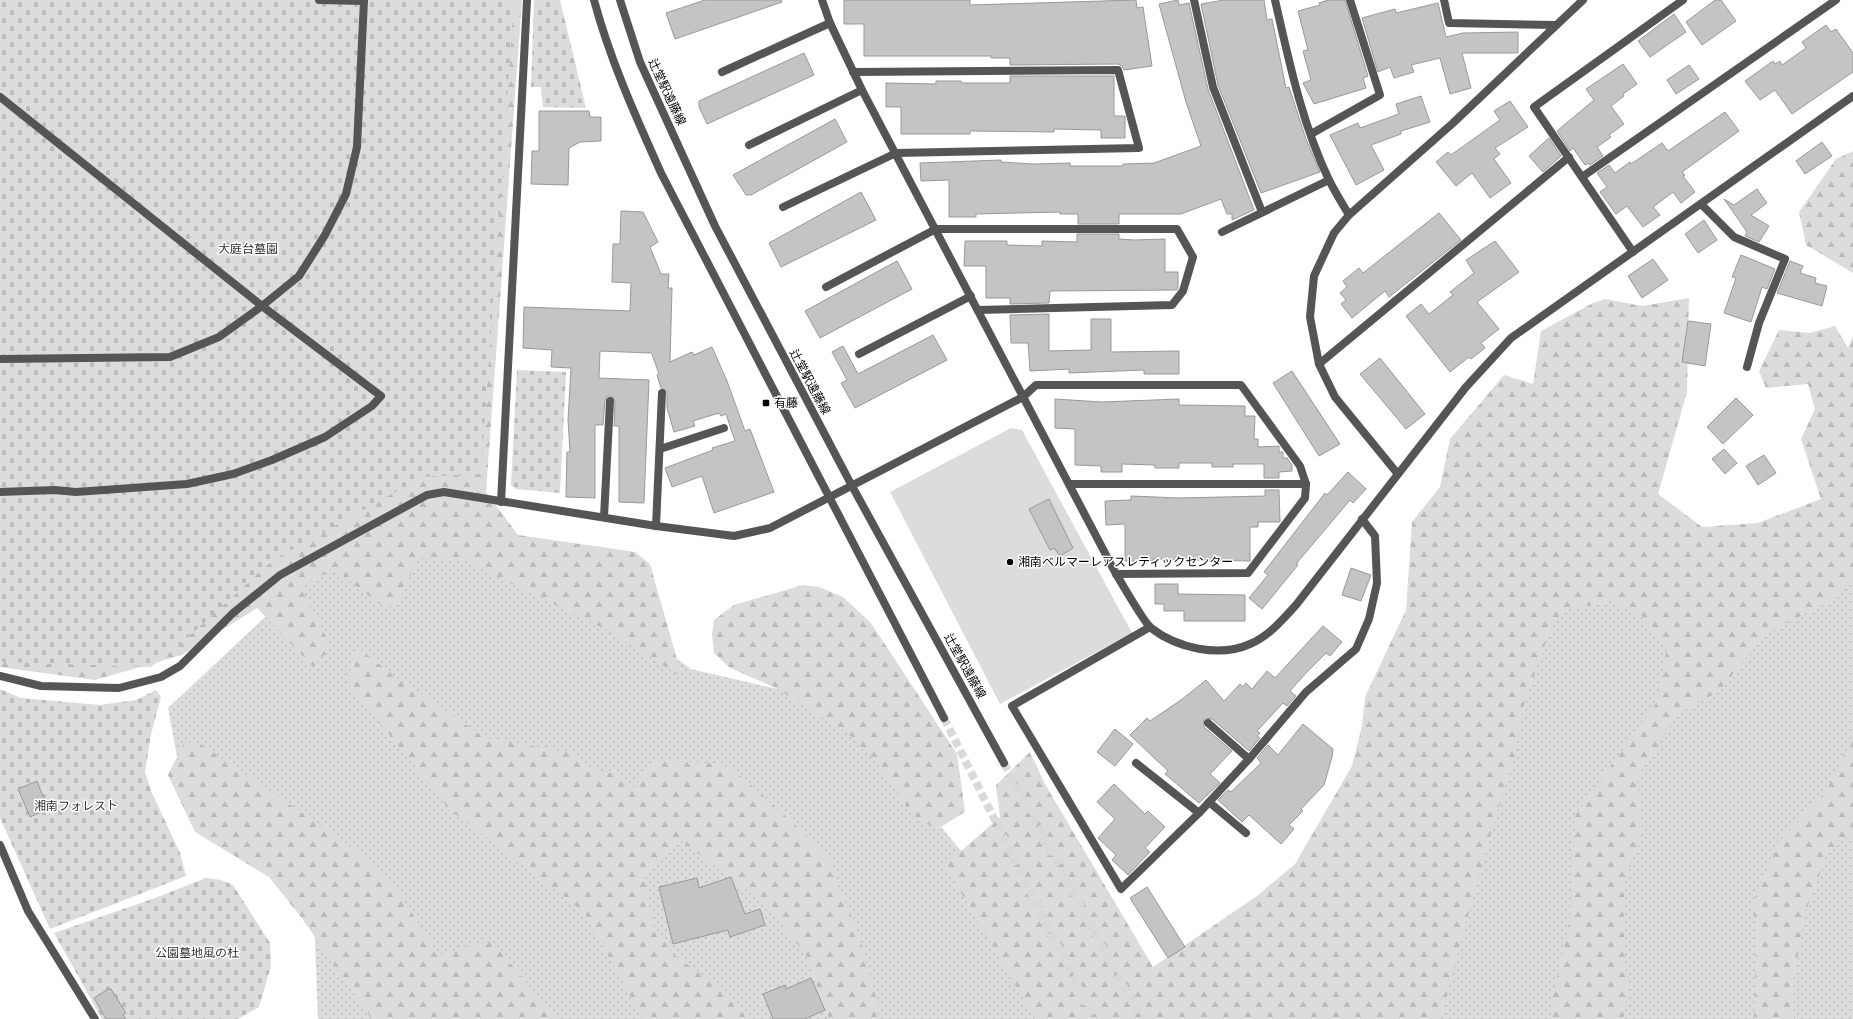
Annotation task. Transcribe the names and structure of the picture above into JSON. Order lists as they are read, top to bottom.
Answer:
{
  "streets": {
    "street": ["辻堂駅遠藤線"]
  },
  "parks": ["大庭台墓園", "湘南フォレスト", "公園墓地風の杜"],
  "places": {
    "transit": ["有藤"],
    "other": ["湘南ベルマーレアスレティックセンター"]
  }
}
